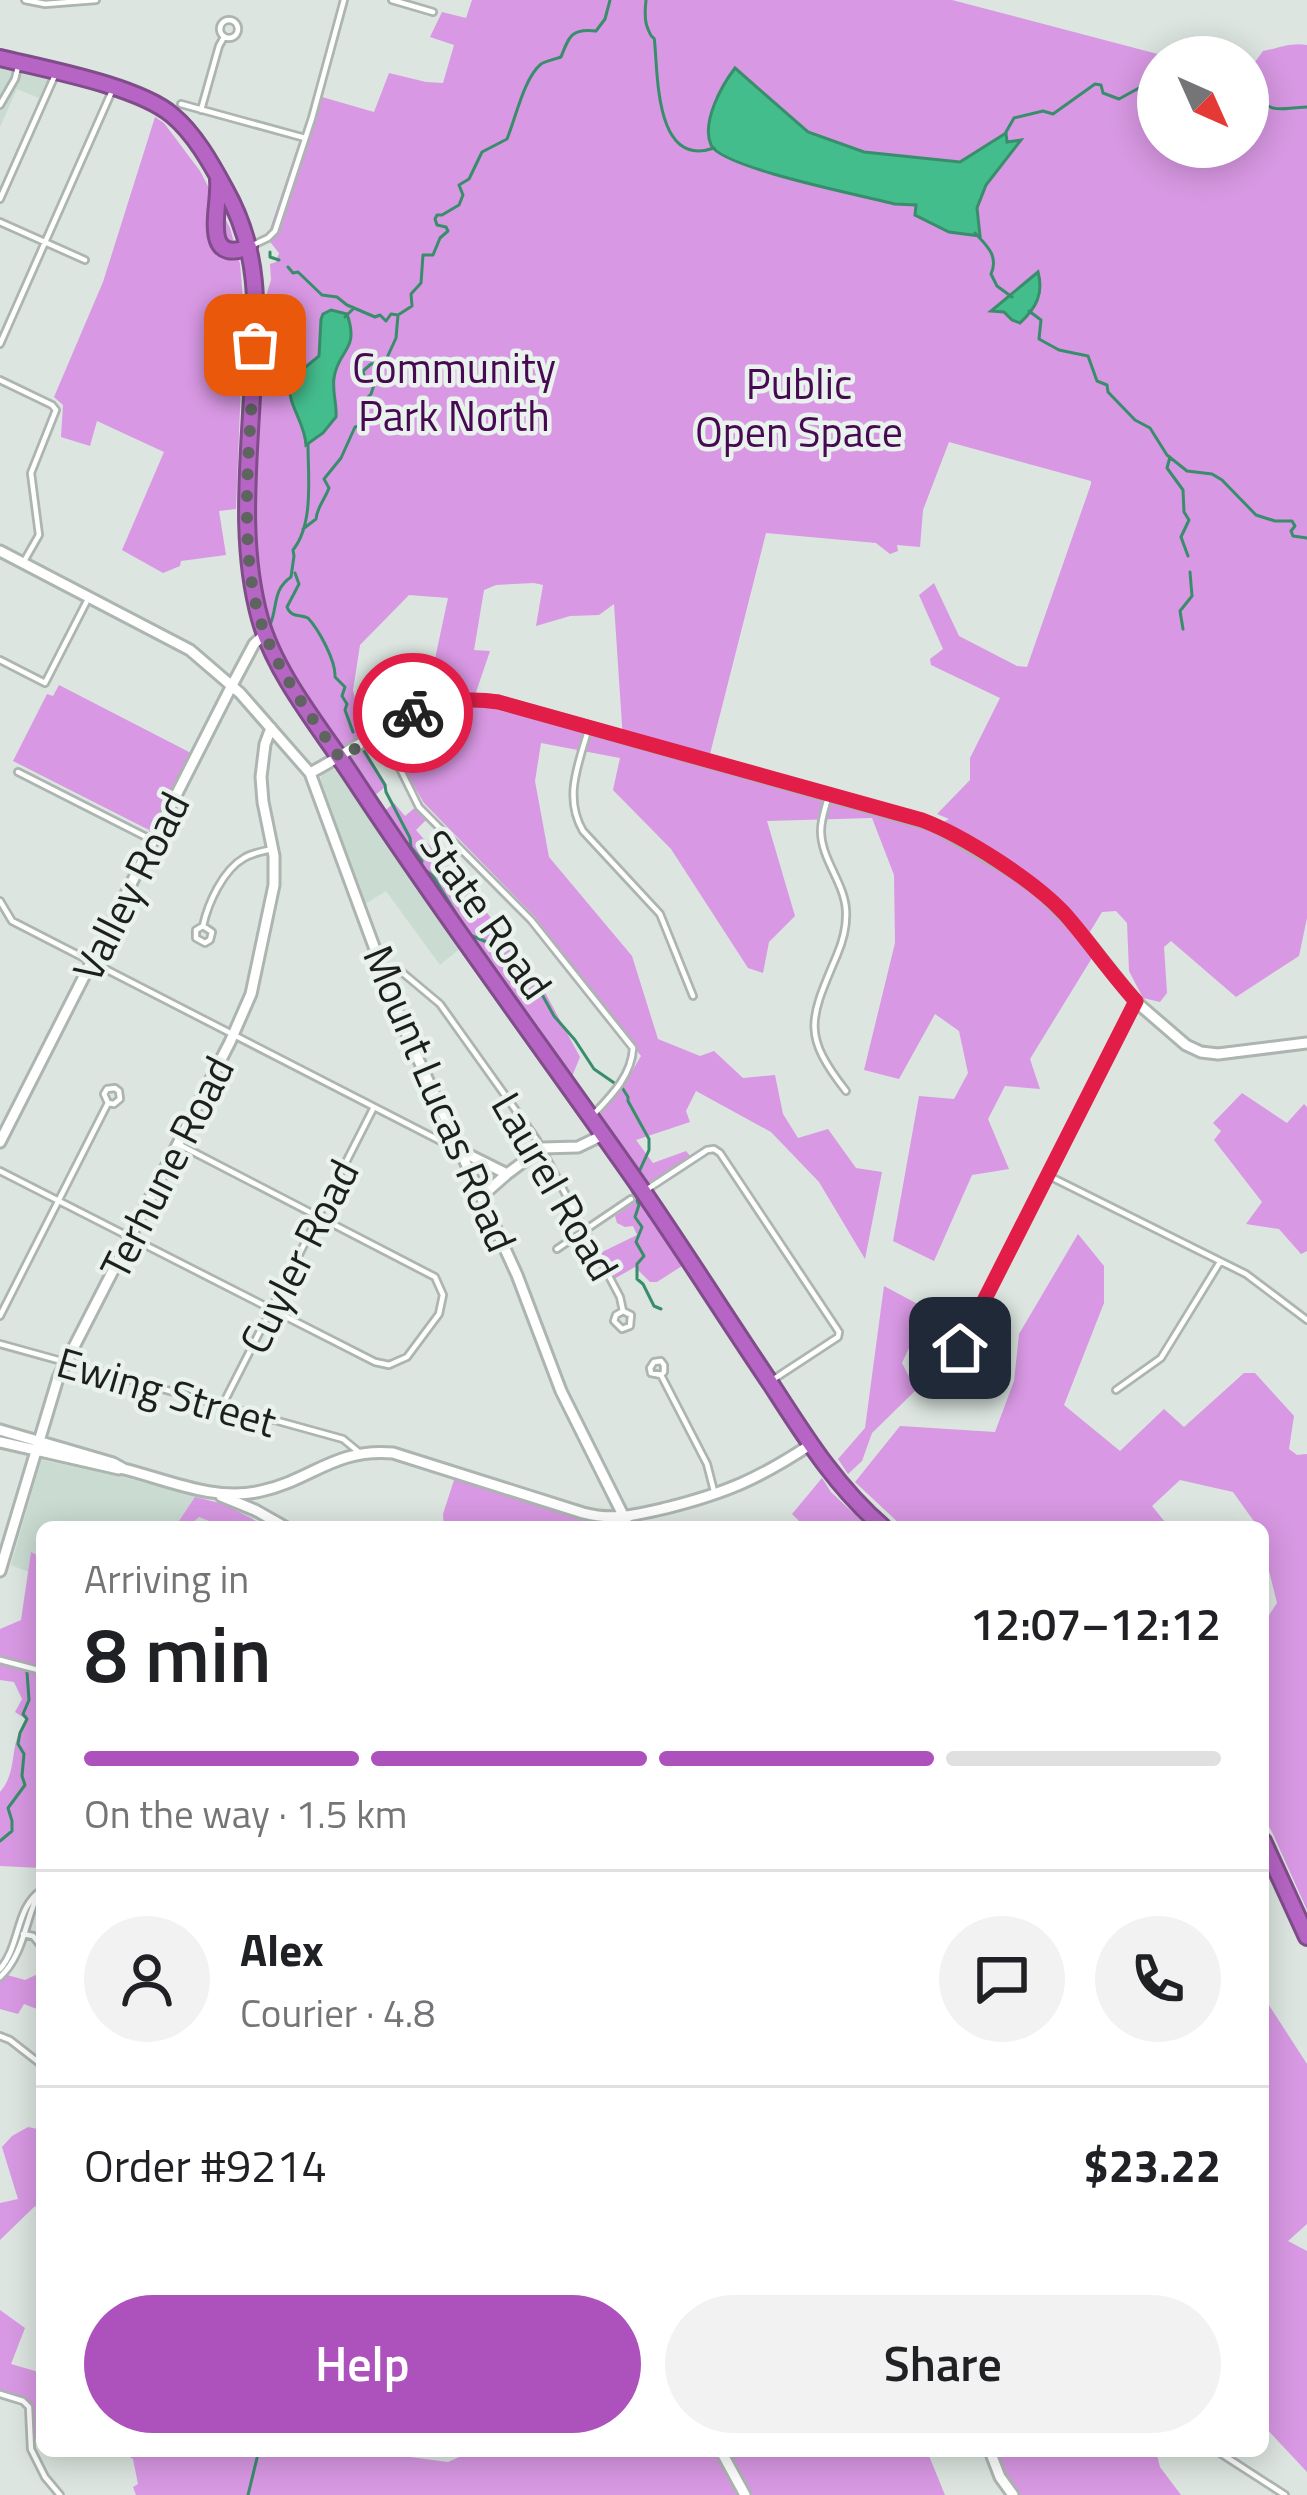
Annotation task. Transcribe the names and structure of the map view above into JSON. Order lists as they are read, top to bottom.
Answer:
{
  "streets": {
    "highway": ["State Road"],
    "street": [
      "Valley Road",
      "Mount Lucas Road",
      "Terhune Road",
      "Laurel Road",
      "Cuyler Road",
      "Ewing Street"
    ]
  },
  "crossings": [
    ["Valley Road", "State Road"],
    ["Valley Road", "Mount Lucas Road"],
    ["Mount Lucas Road", "Terhune Road"],
    ["Mount Lucas Road", "Laurel Road"],
    ["Terhune Road", "Ewing Street"],
    ["Cuyler Road", "Ewing Street"]
  ],
  "parks": ["Community Park North", "Public Open Space"],
  "north": "bottom right",
  "page": {
    "heading": ["8 min", "Arriving in", "12:07–12:12"],
    "panel": [
      "Alex",
      "Courier · 4.8",
      "Order #9214",
      "$23.22"
    ],
    "bar": "On the way · 1.5 km",
    "buttons": ["Help", "Share"]
  }
}
